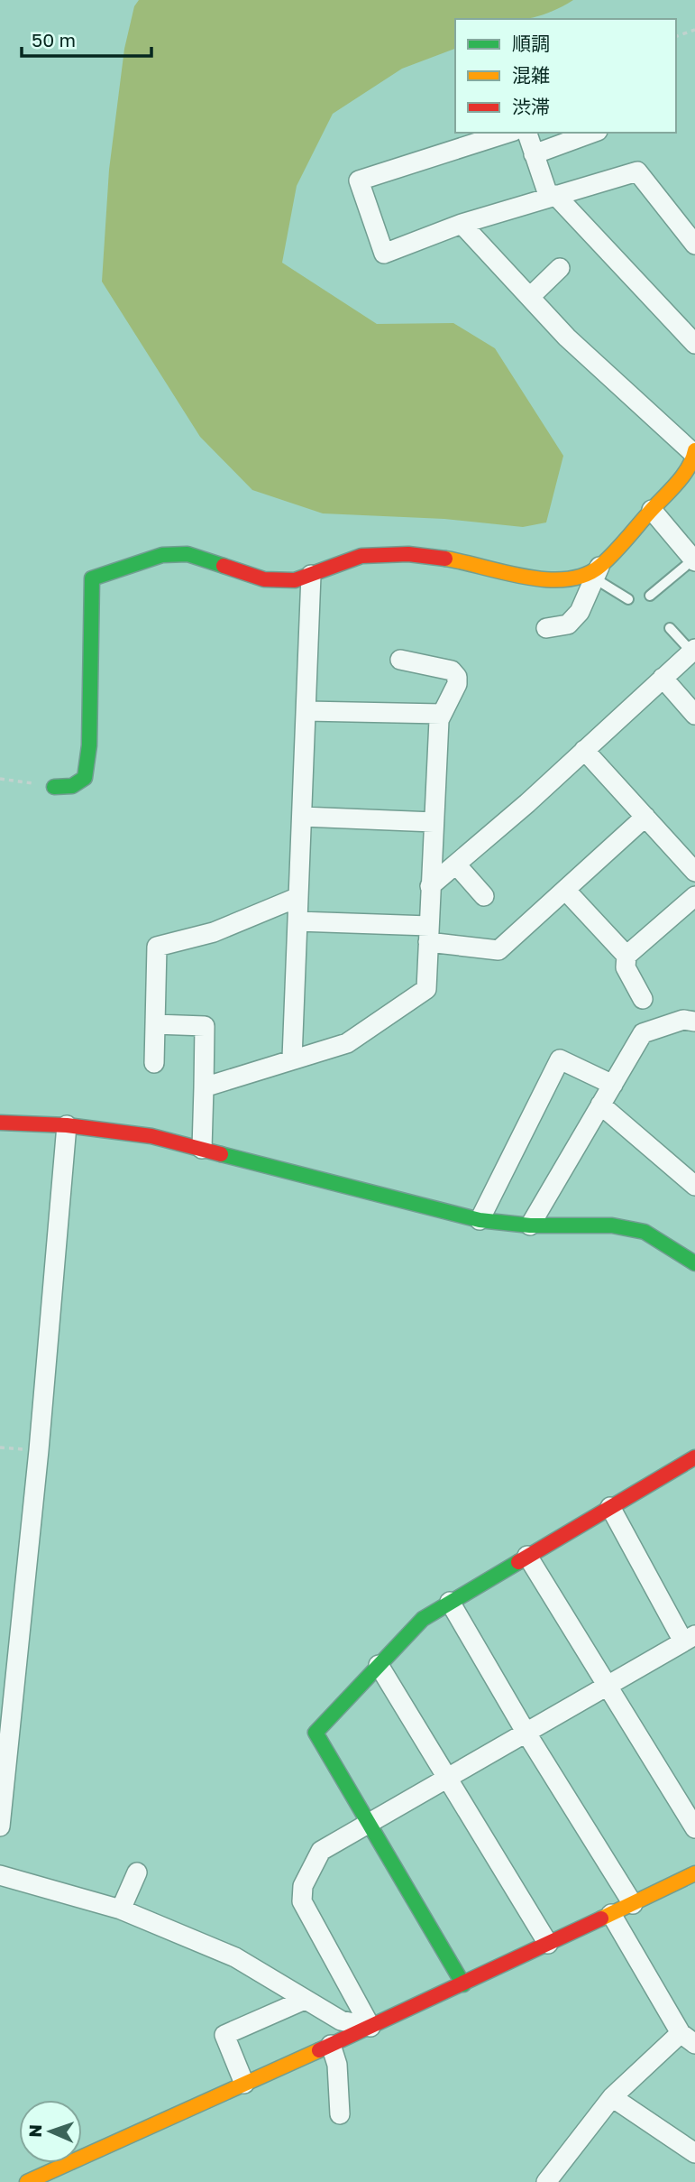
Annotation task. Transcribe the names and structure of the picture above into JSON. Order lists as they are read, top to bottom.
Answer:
{
  "legend": ["順調", "混雑", "渋滞"],
  "scale_bar": "50 m",
  "north": "left"
}
